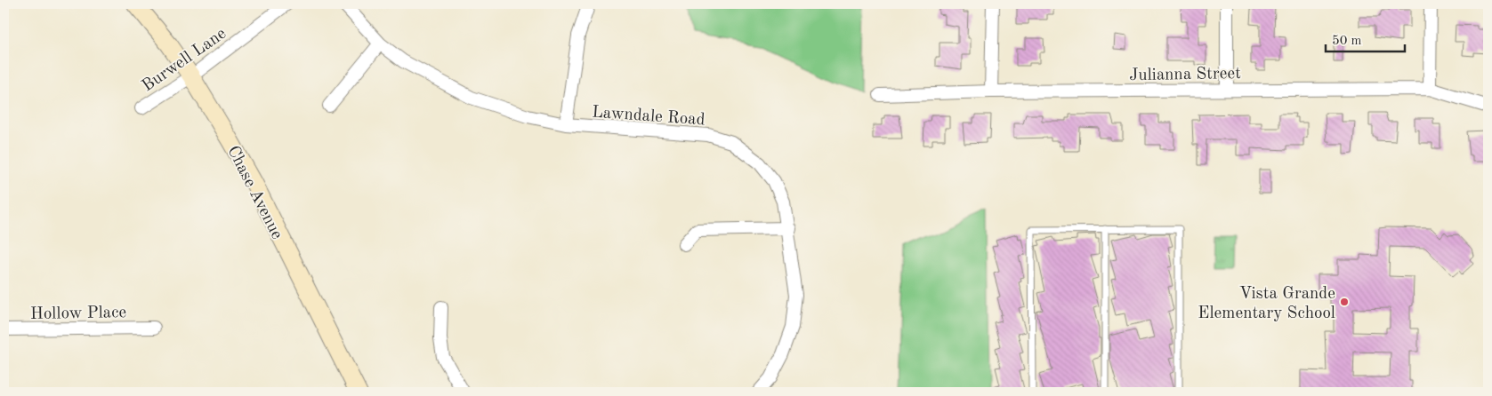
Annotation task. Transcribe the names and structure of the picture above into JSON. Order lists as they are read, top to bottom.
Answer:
{
  "streets": {
    "main road": ["Chase Avenue"],
    "street": [
      "Burwell Lane",
      "Julianna Street",
      "Lawndale Road",
      "Hollow Place"
    ]
  },
  "crossings": [
    ["Burwell Lane", "Chase Avenue"]
  ],
  "places": ["Vista Grande Elementary School"],
  "scale_bar": "50 m"
}
